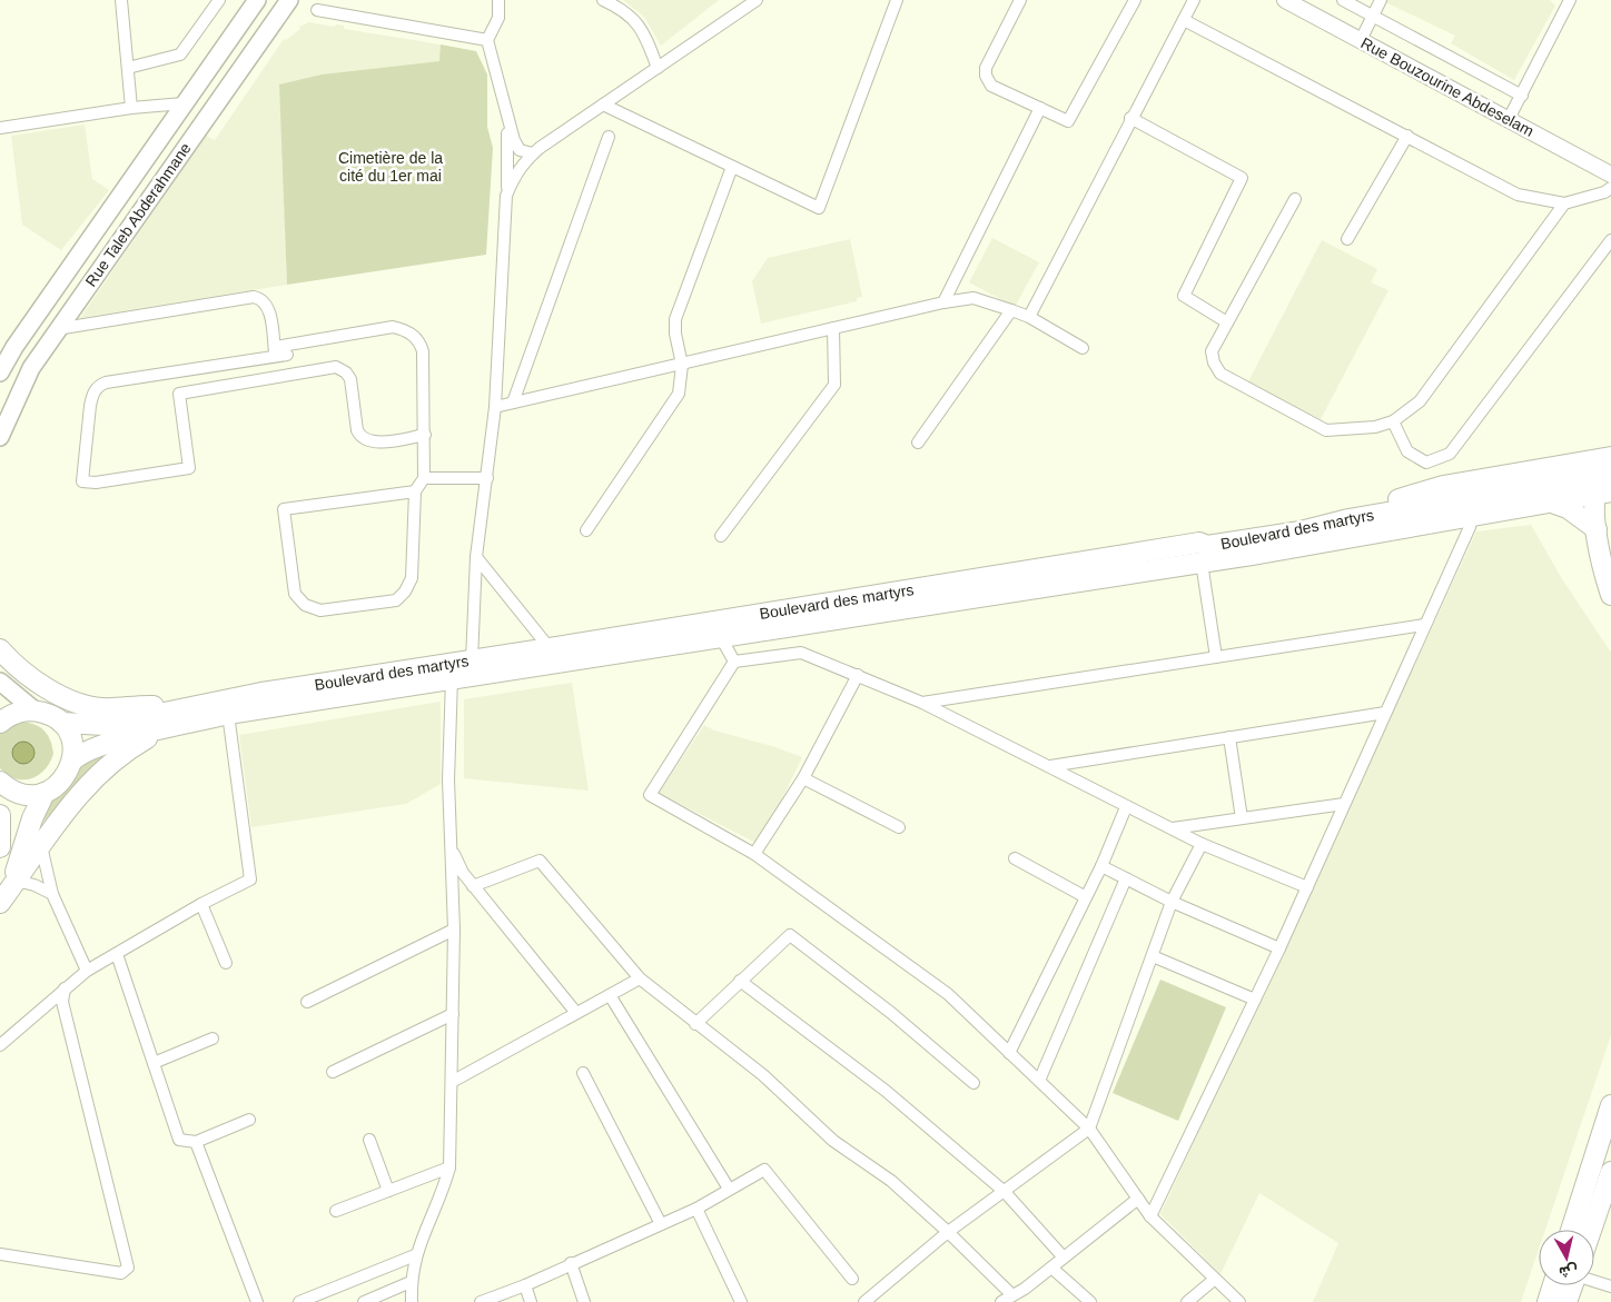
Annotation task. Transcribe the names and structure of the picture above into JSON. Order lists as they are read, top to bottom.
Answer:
{
  "streets": {
    "highway": ["Boulevard des martyrs"],
    "main road": ["Rue Taleb Abderahmane"],
    "street": ["Rue Bouzourine Abdeselam"]
  },
  "parks": ["Cimetière de la cité du 1er mai"],
  "north": "bottom"
}
